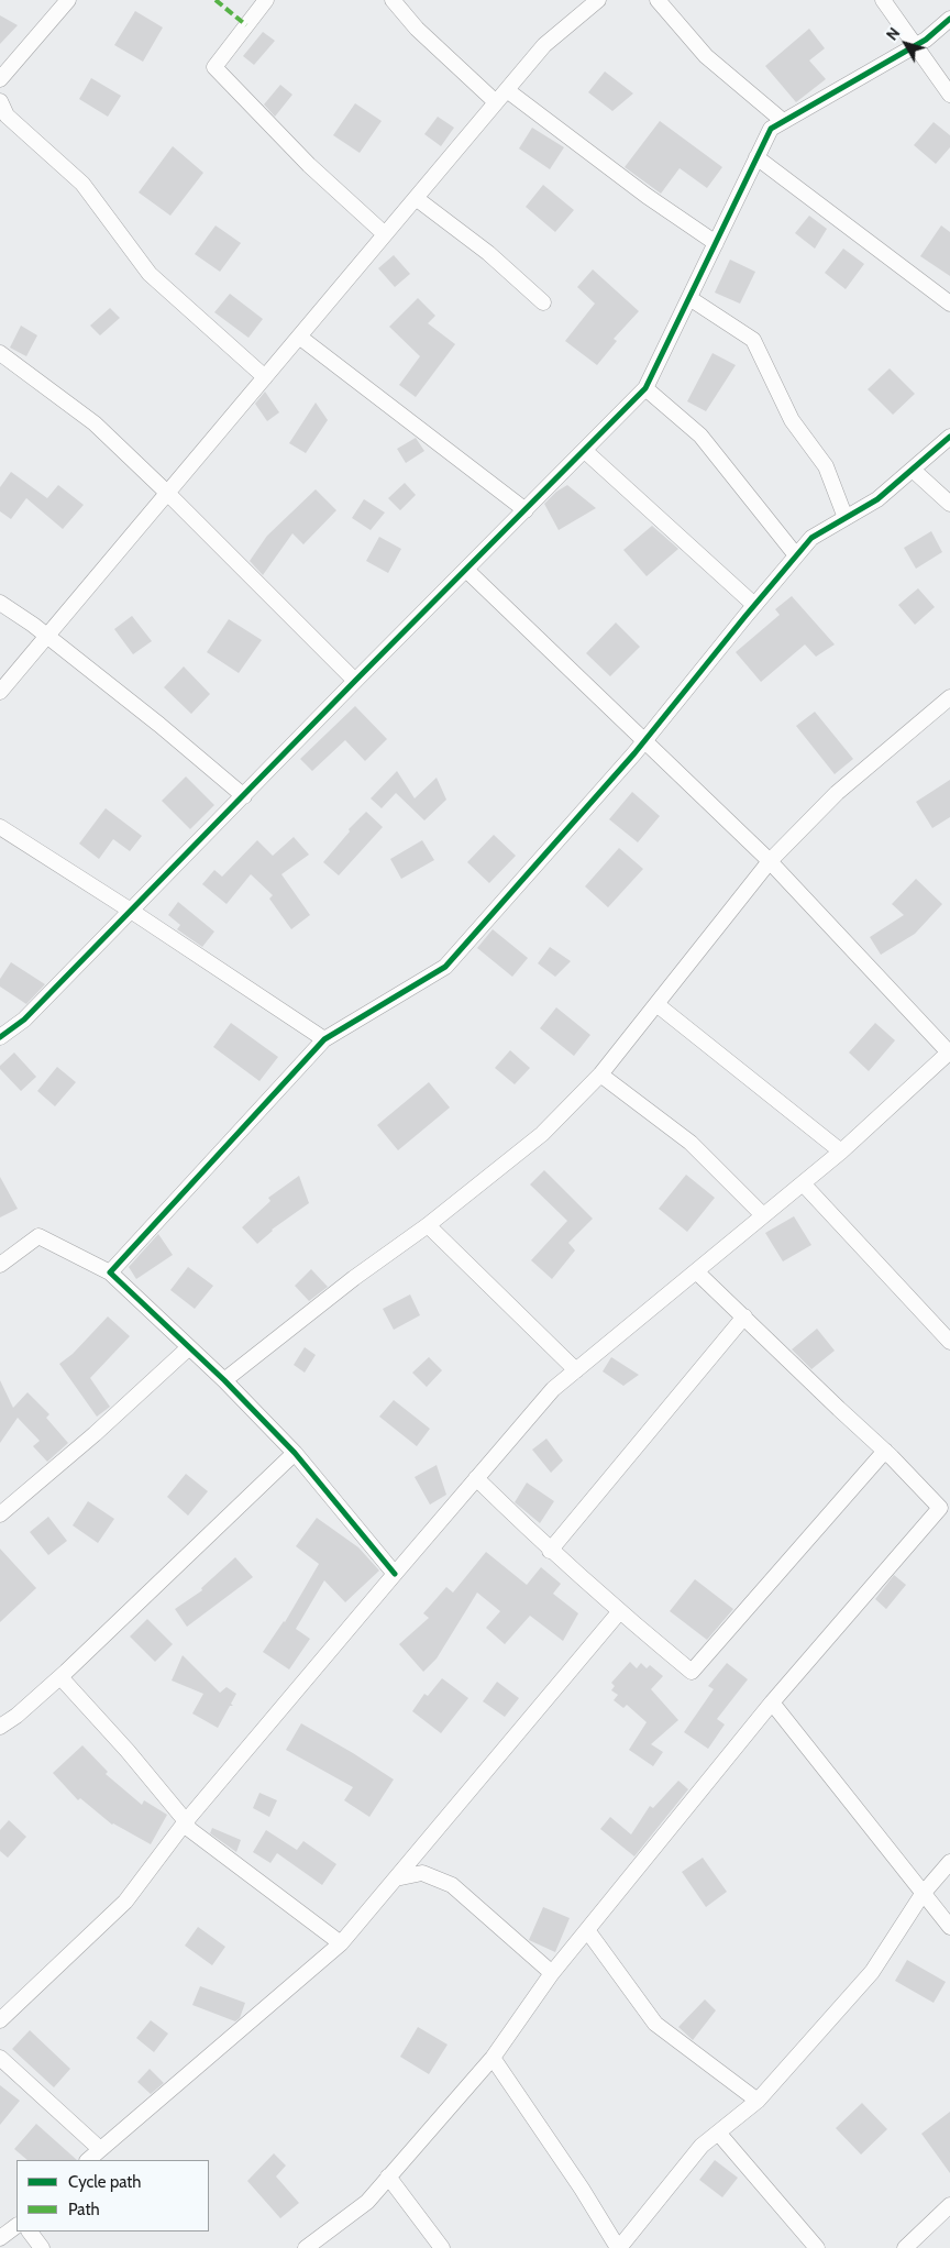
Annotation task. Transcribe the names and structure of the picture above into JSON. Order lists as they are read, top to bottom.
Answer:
{
  "legend": ["Cycle path", "Path"],
  "north": "top left"
}
